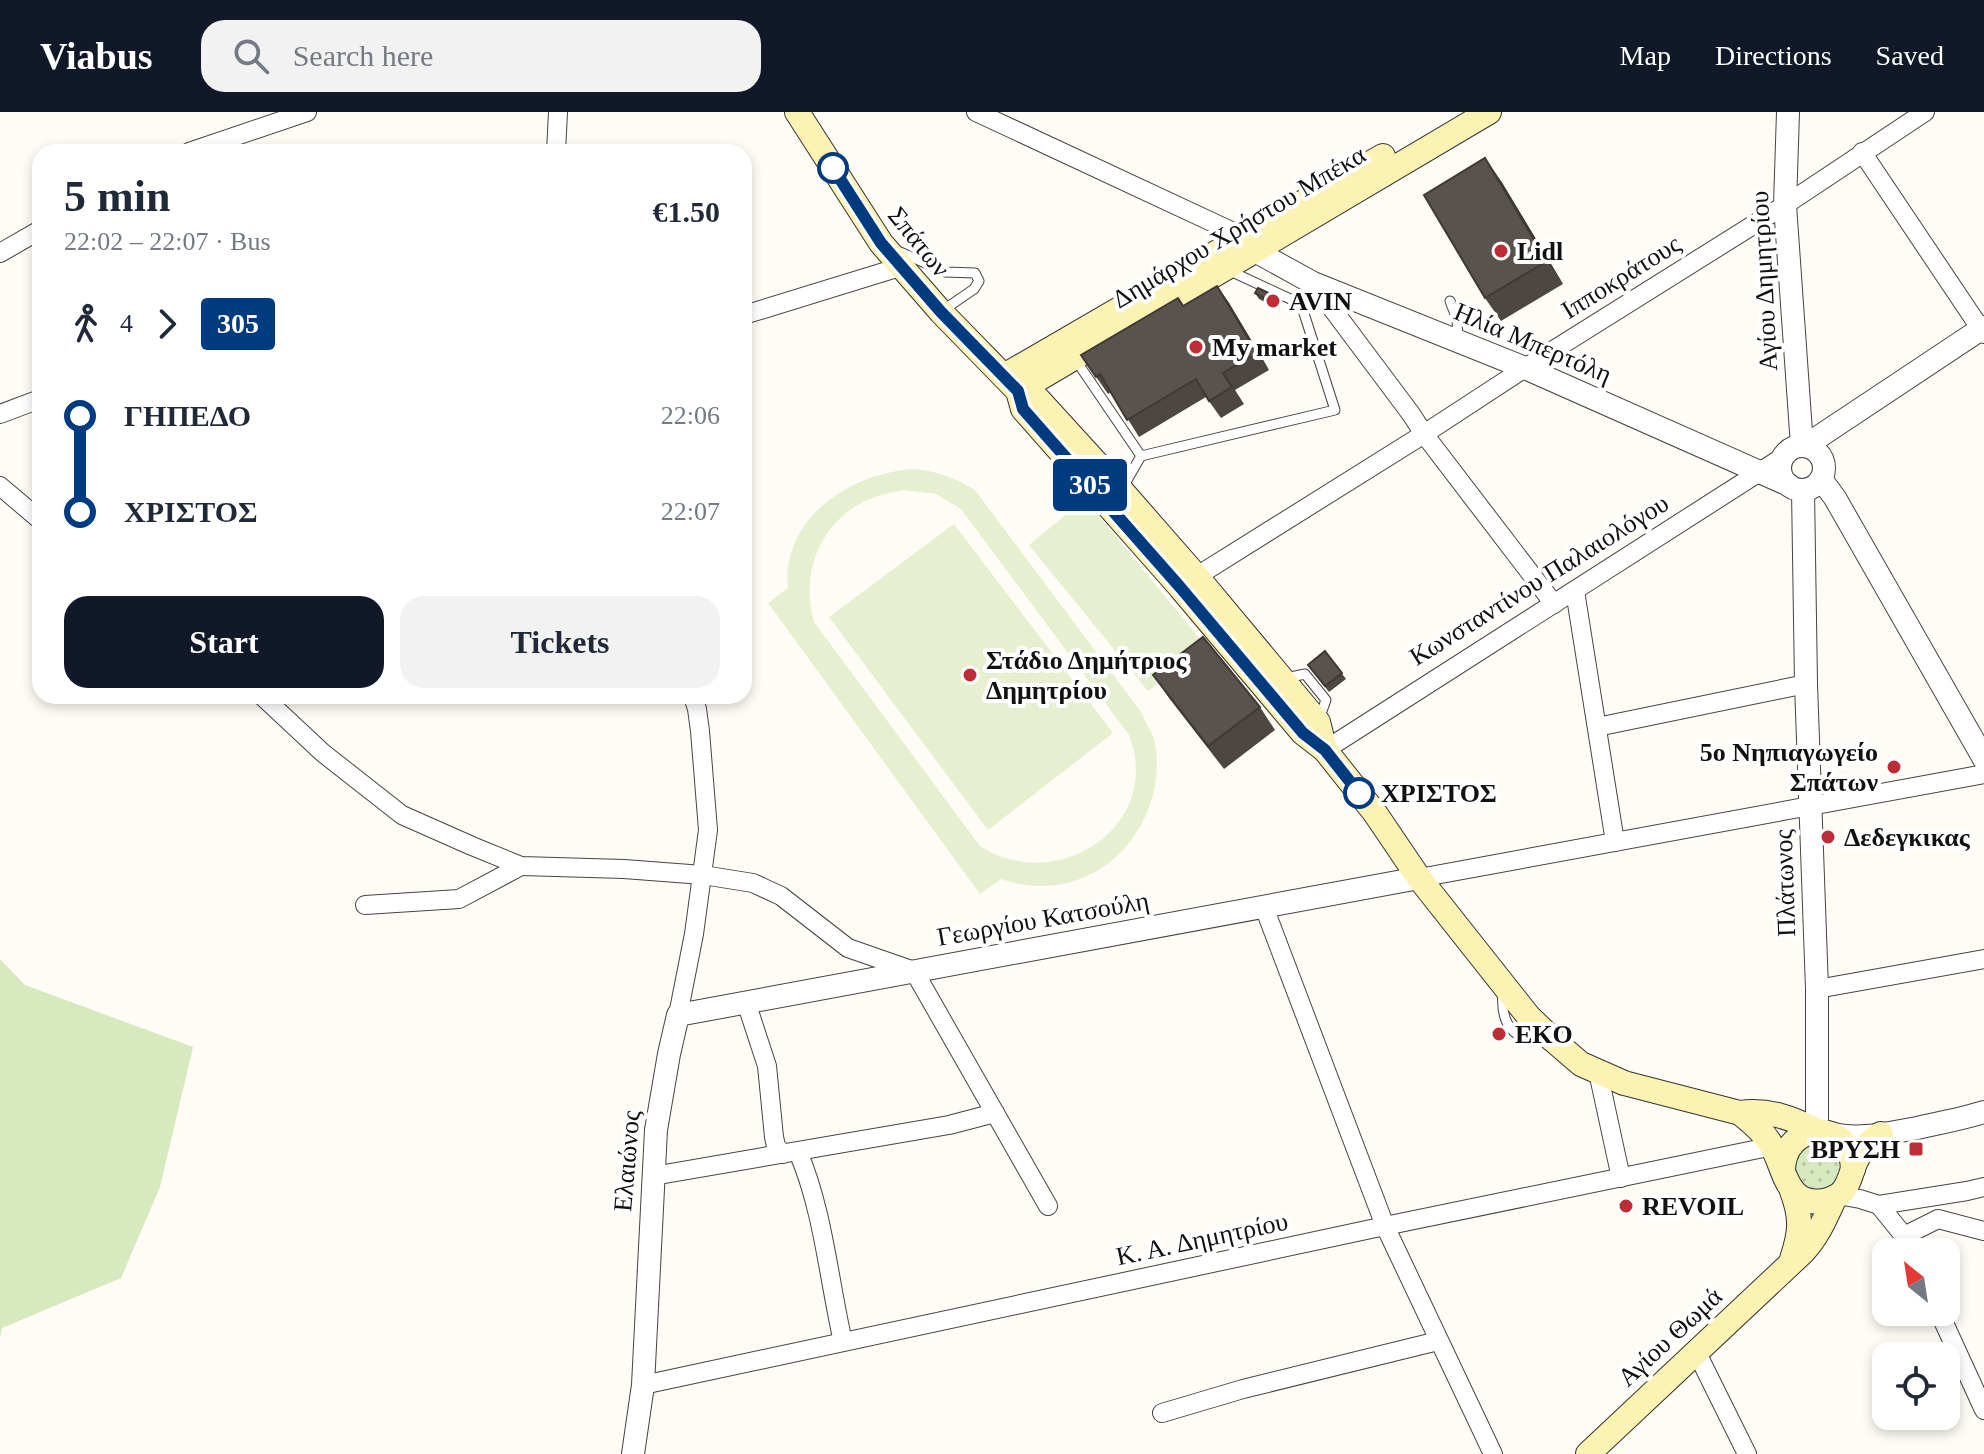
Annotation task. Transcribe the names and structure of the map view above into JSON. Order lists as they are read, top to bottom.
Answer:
{
  "streets": {
    "main road": ["Δημάρχου Χρήστου Μπέκα", "Σπάτων", "Αγίου Θωμά"],
    "street": [
      "Ιπποκράτους",
      "Αγίου Δημητρίου",
      "Ηλία Μπερτόλη",
      "Κωνσταντίνου Παλαιολόγου",
      "Πλάτωνος",
      "Γεωργίου Κατσούλη",
      "Ελαιώνος",
      "Κ. Α. Δημητρίου"
    ]
  },
  "crossings": [
    ["Δημάρχου Χρήστου Μπέκα", "Σπάτων"],
    ["Δημάρχου Χρήστου Μπέκα", "Ηλία Μπερτόλη"],
    ["Ιπποκράτους", "Αγίου Δημητρίου"],
    ["Ιπποκράτους", "Ηλία Μπερτόλη"],
    ["Αγίου Δημητρίου", "Ηλία Μπερτόλη"],
    ["Αγίου Δημητρίου", "Κωνσταντίνου Παλαιολόγου"],
    ["Αγίου Δημητρίου", "Πλάτωνος"],
    ["Ηλία Μπερτόλη", "Κωνσταντίνου Παλαιολόγου"],
    ["Ηλία Μπερτόλη", "Πλάτωνος"],
    ["Πλάτωνος", "Αγίου Θωμά"],
    ["Γεωργίου Κατσούλη", "Ελαιώνος"],
    ["Ελαιώνος", "Κ. Α. Δημητρίου"]
  ],
  "places": {
    "other": [
      "Lidl",
      "AVIN",
      "My market",
      "Στάδιο Δημήτριος Δημητρίου",
      "5ο Νηπιαγωγείο Σπάτων",
      "ΧΡΙΣΤΟΣ",
      "Δεδεγκικας",
      "EKO",
      "REVOIL"
    ],
    "transit": ["ΒΡΥΣΗ"]
  },
  "lines": ["bus line 305"],
  "north": "top left",
  "page": {
    "header": "Viabus",
    "search": "Search here",
    "nav": ["Map", "Directions", "Saved"],
    "on_map": "305",
    "heading": ["5 min", "22:02 – 22:07 · Bus", "€1.50"],
    "legs": ["4", "305"],
    "list": [
      {
        "name": "ΓΗΠΕΔΟ",
        "value": "22:06"
      },
      {
        "name": "ΧΡΙΣΤΟΣ",
        "value": "22:07"
      }
    ],
    "buttons": ["Start", "Tickets"]
  }
}
